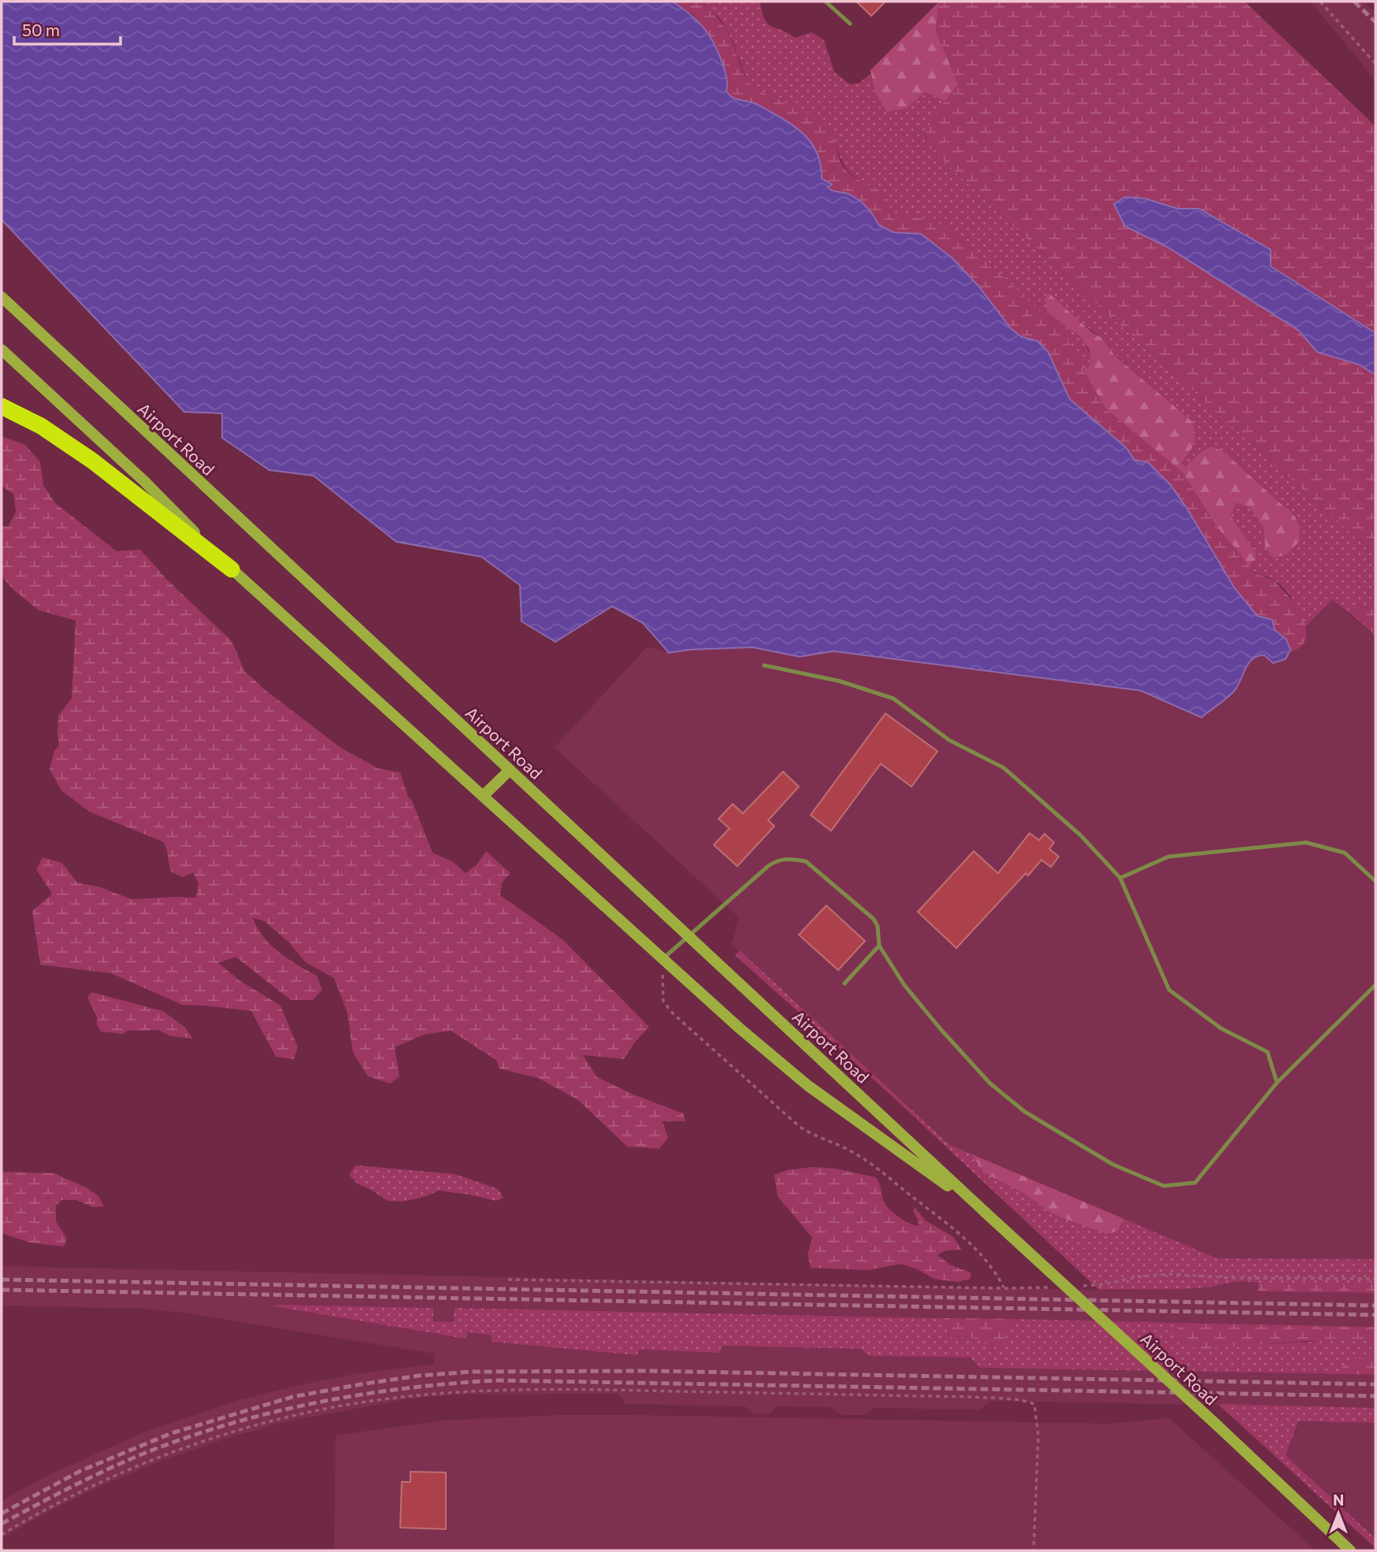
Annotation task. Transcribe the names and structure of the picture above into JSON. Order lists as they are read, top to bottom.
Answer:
{
  "streets": {
    "main road": ["Airport Road"]
  },
  "scale_bar": "50 m",
  "north": "top"
}
